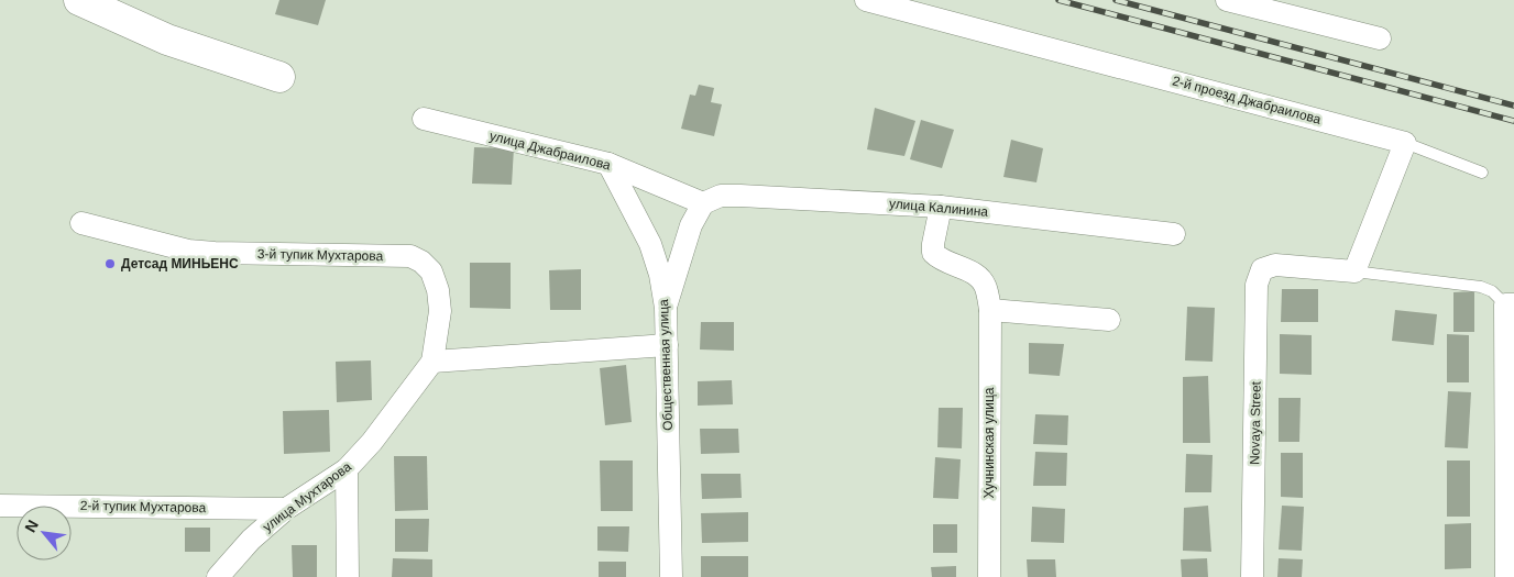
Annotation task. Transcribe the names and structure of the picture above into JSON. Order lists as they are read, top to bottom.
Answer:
{
  "streets": {
    "street": [
      "2-й проезд Джабраилова",
      "улица Джабраилова",
      "улица Калинина",
      "3-й тупик Мухтарова",
      "Общественная улица",
      "Novaya Street",
      "Хучнинская улица",
      "улица Мухтарова",
      "2-й тупик Мухтарова"
    ]
  },
  "crossings": [
    ["улица Джабраилова", "улица Калинина"],
    ["улица Джабраилова", "Общественная улица"],
    ["улица Калинина", "Хучнинская улица"],
    ["3-й тупик Мухтарова", "улица Мухтарова"],
    ["улица Мухтарова", "2-й тупик Мухтарова"]
  ],
  "places": ["Детсад МИНЬЕНС"],
  "north": "top left"
}
